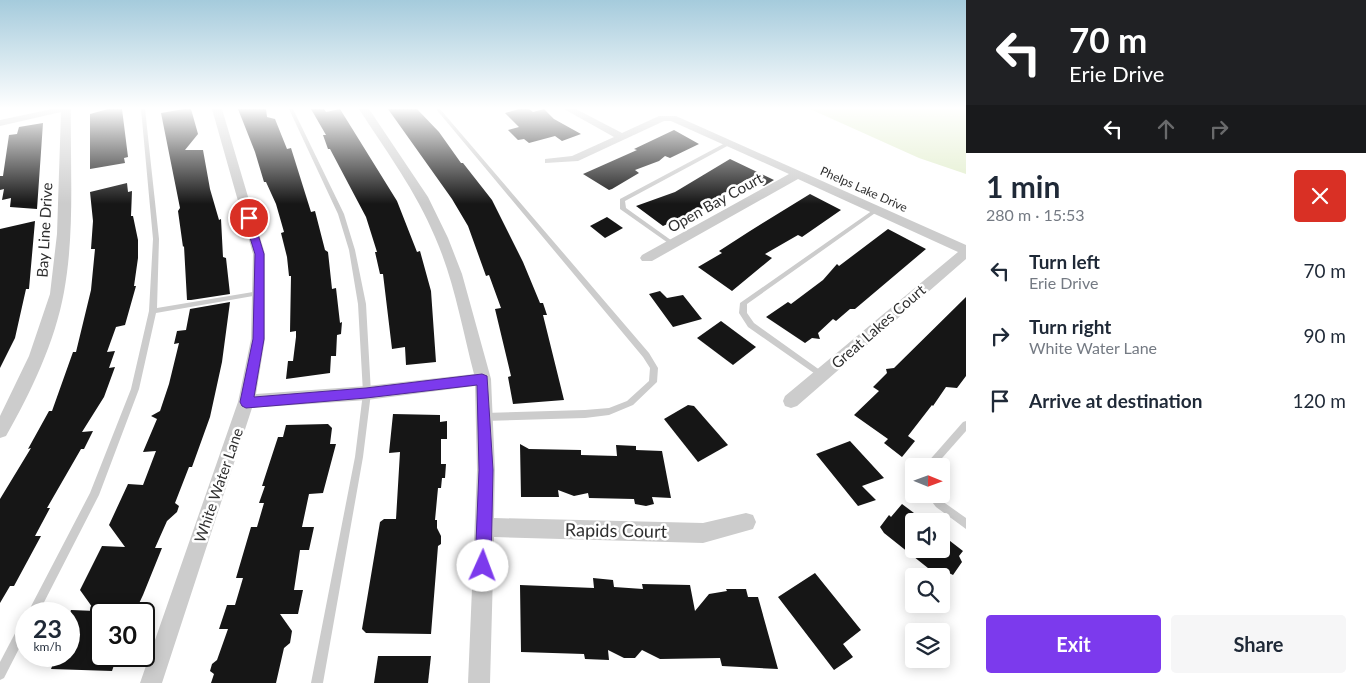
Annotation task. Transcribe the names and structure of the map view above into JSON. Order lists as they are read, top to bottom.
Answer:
{
  "streets": {
    "street": [
      "Phelps Lake Drive",
      "Open Bay Court",
      "Bay Line Drive",
      "Great Lakes Court",
      "White Water Lane",
      "Rapids Court"
    ]
  },
  "crossings": [
    ["Phelps Lake Drive", "Open Bay Court"],
    ["Phelps Lake Drive", "Great Lakes Court"]
  ],
  "north": "right",
  "page": {
    "turn": ["70 m", "Erie Drive"],
    "heading": ["1 min", "280 m · 15:53"],
    "list": [
      {
        "name": "Turn left",
        "note": "Erie Drive",
        "value": "70 m"
      },
      {
        "name": "Turn right",
        "note": "White Water Lane",
        "value": "90 m"
      },
      {
        "name": "Arrive at destination",
        "value": "120 m"
      }
    ],
    "speed": "23 km/h",
    "limit": "30",
    "buttons": ["Exit", "Share"]
  }
}
